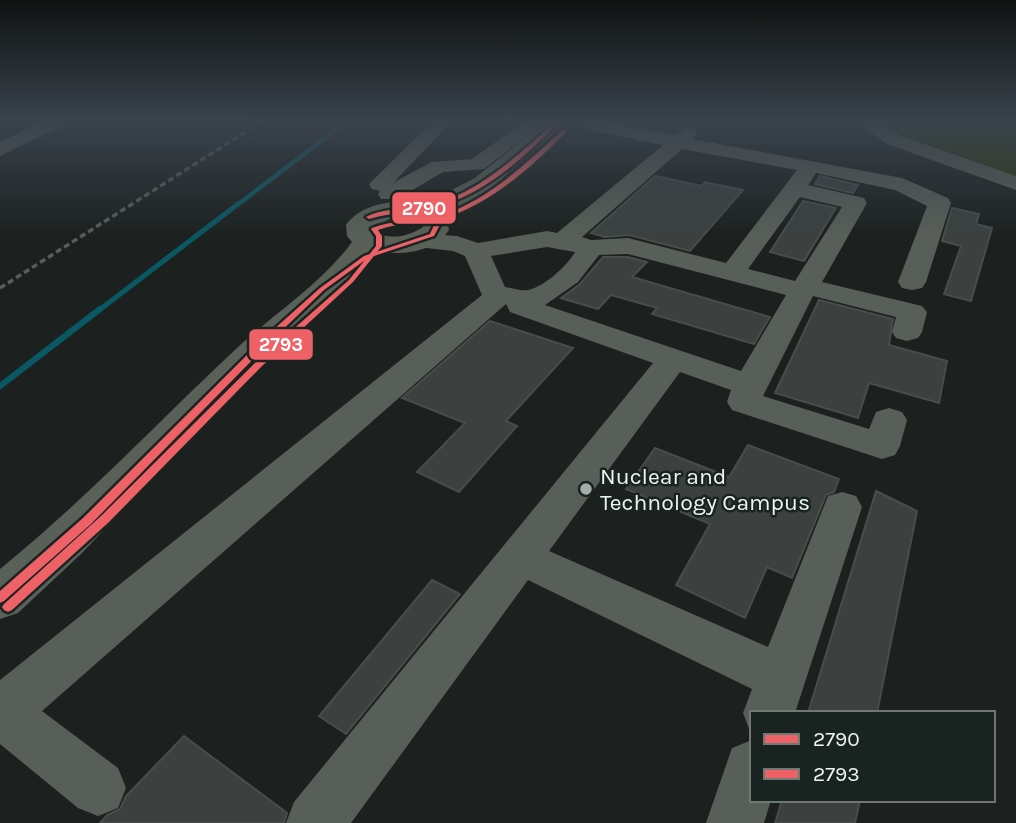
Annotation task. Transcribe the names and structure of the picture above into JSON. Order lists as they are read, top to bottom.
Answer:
{
  "places": ["Nuclear and Technology Campus"],
  "lines": ["transit line 2790", "transit line 2793"],
  "legend": ["2790", "2793"]
}
